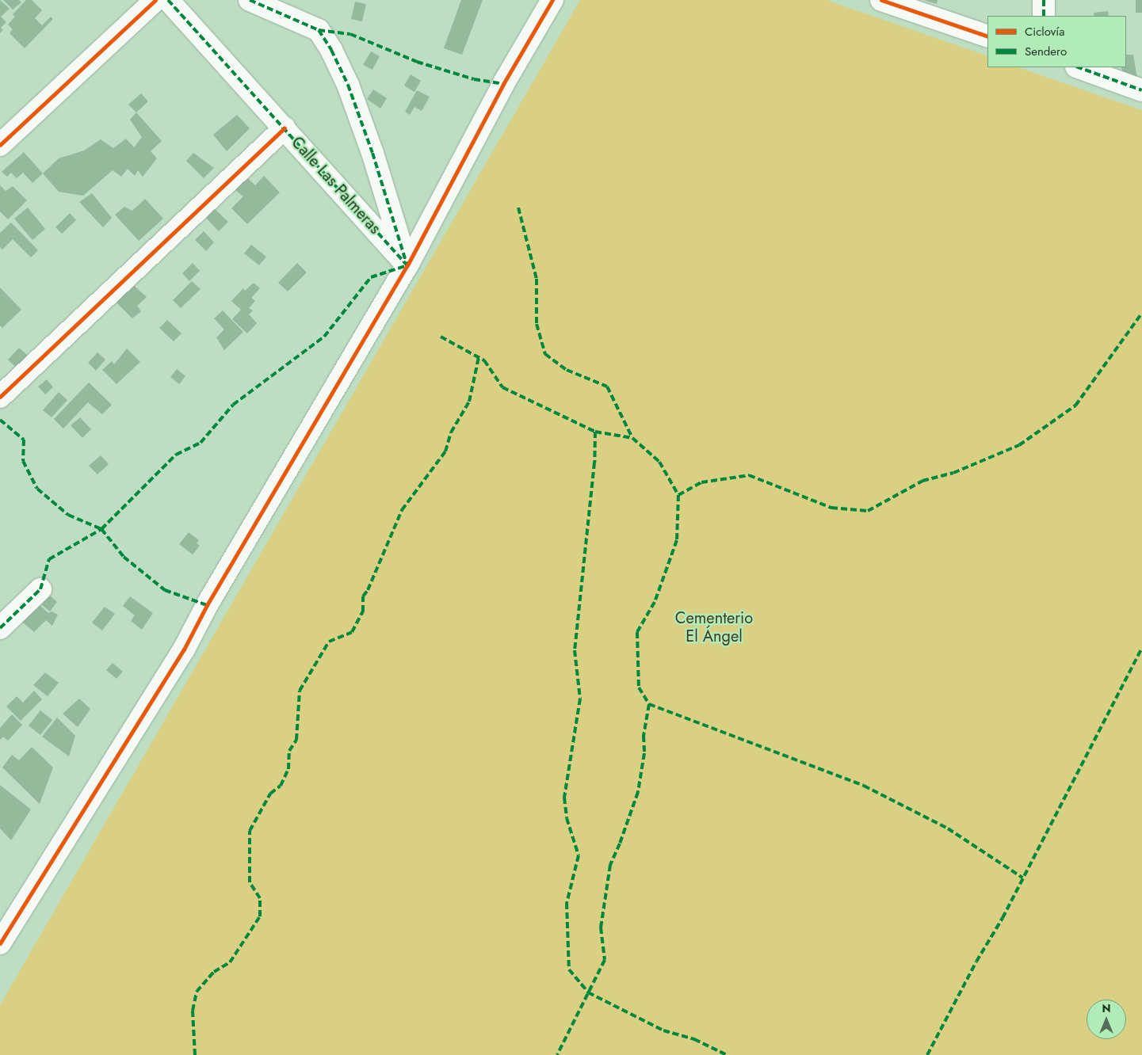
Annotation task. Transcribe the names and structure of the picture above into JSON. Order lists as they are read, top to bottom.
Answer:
{
  "streets": {
    "street": ["Calle Las Palmeras"]
  },
  "parks": ["Cementerio El Ángel"],
  "legend": ["Ciclovía", "Sendero"],
  "north": "top"
}
